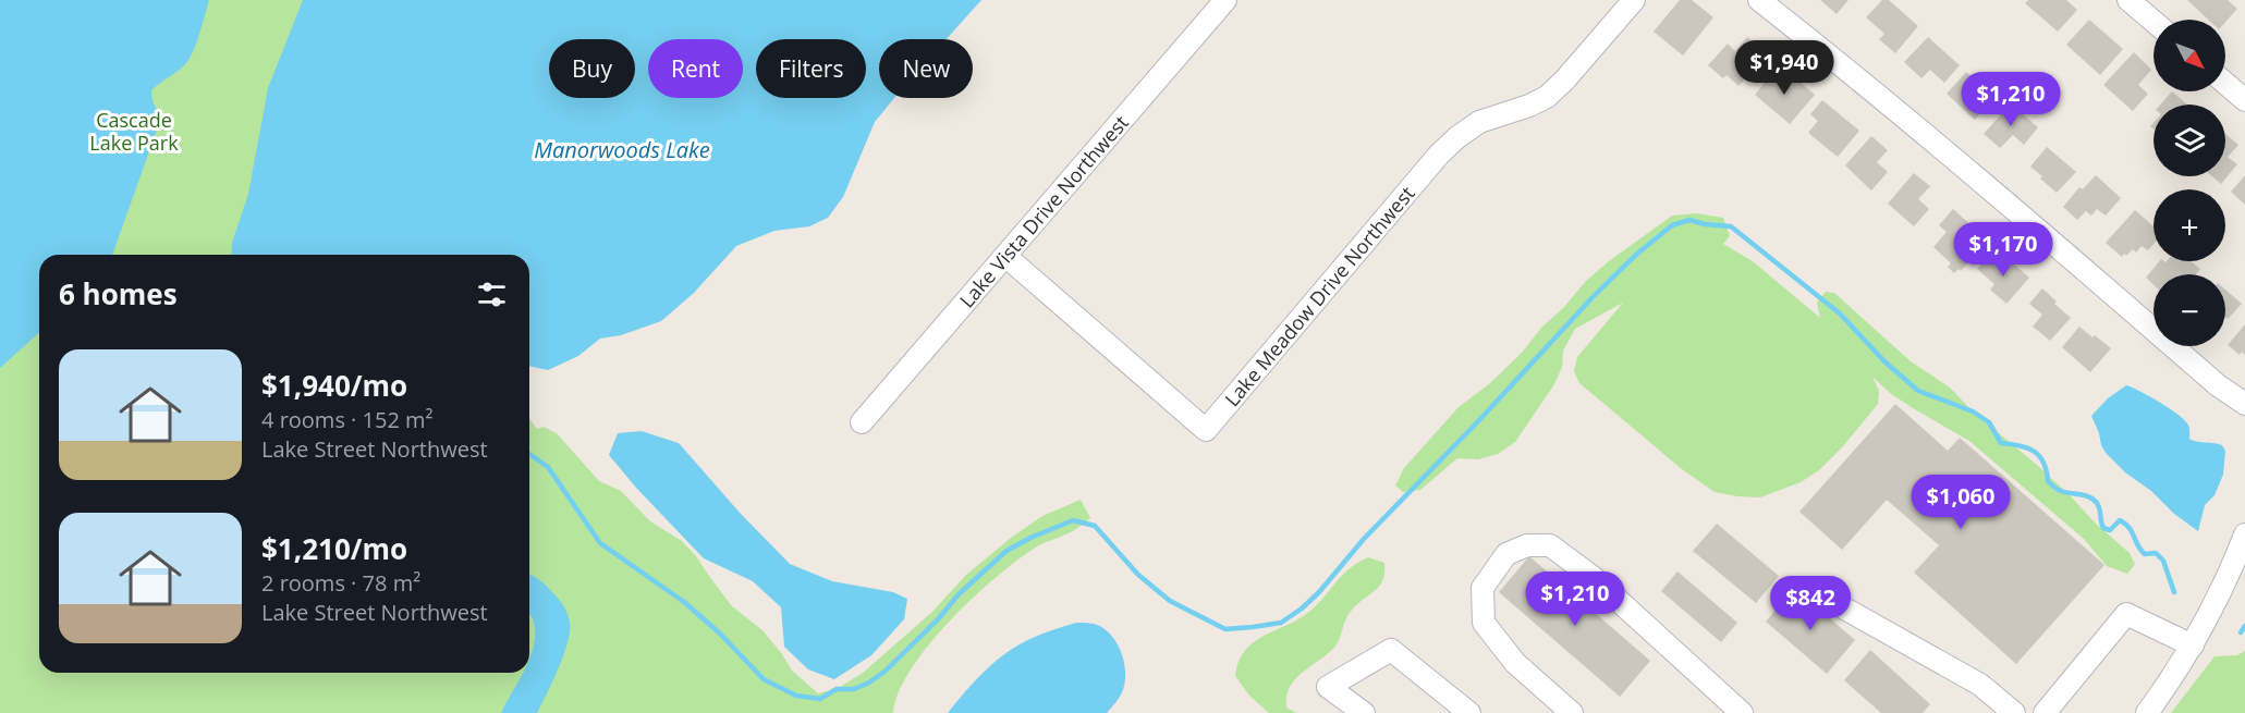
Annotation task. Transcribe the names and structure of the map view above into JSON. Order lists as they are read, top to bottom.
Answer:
{
  "streets": {
    "street": ["Lake Vista Drive Northwest", "Lake Meadow Drive Northwest"]
  },
  "crossings": [
    ["Lake Vista Drive Northwest", "Lake Meadow Drive Northwest"]
  ],
  "water": ["Manorwoods Lake"],
  "parks": ["Cascade Lake Park"],
  "north": "bottom right",
  "page": {
    "map_buttons": ["+", "−"],
    "chip": [
      "Buy",
      "Rent",
      "Filters",
      "New"
    ],
    "price": [
      "$1,940",
      "$1,210",
      "$1,170",
      "$1,060",
      "$1,210",
      "$842"
    ],
    "heading": "6 homes",
    "list": [
      {
        "name": "$1,940/mo",
        "note": "4 rooms · 152 m² · Lake Street Northwest"
      },
      {
        "name": "$1,210/mo",
        "note": "2 rooms · 78 m² · Lake Street Northwest"
      }
    ]
  }
}
